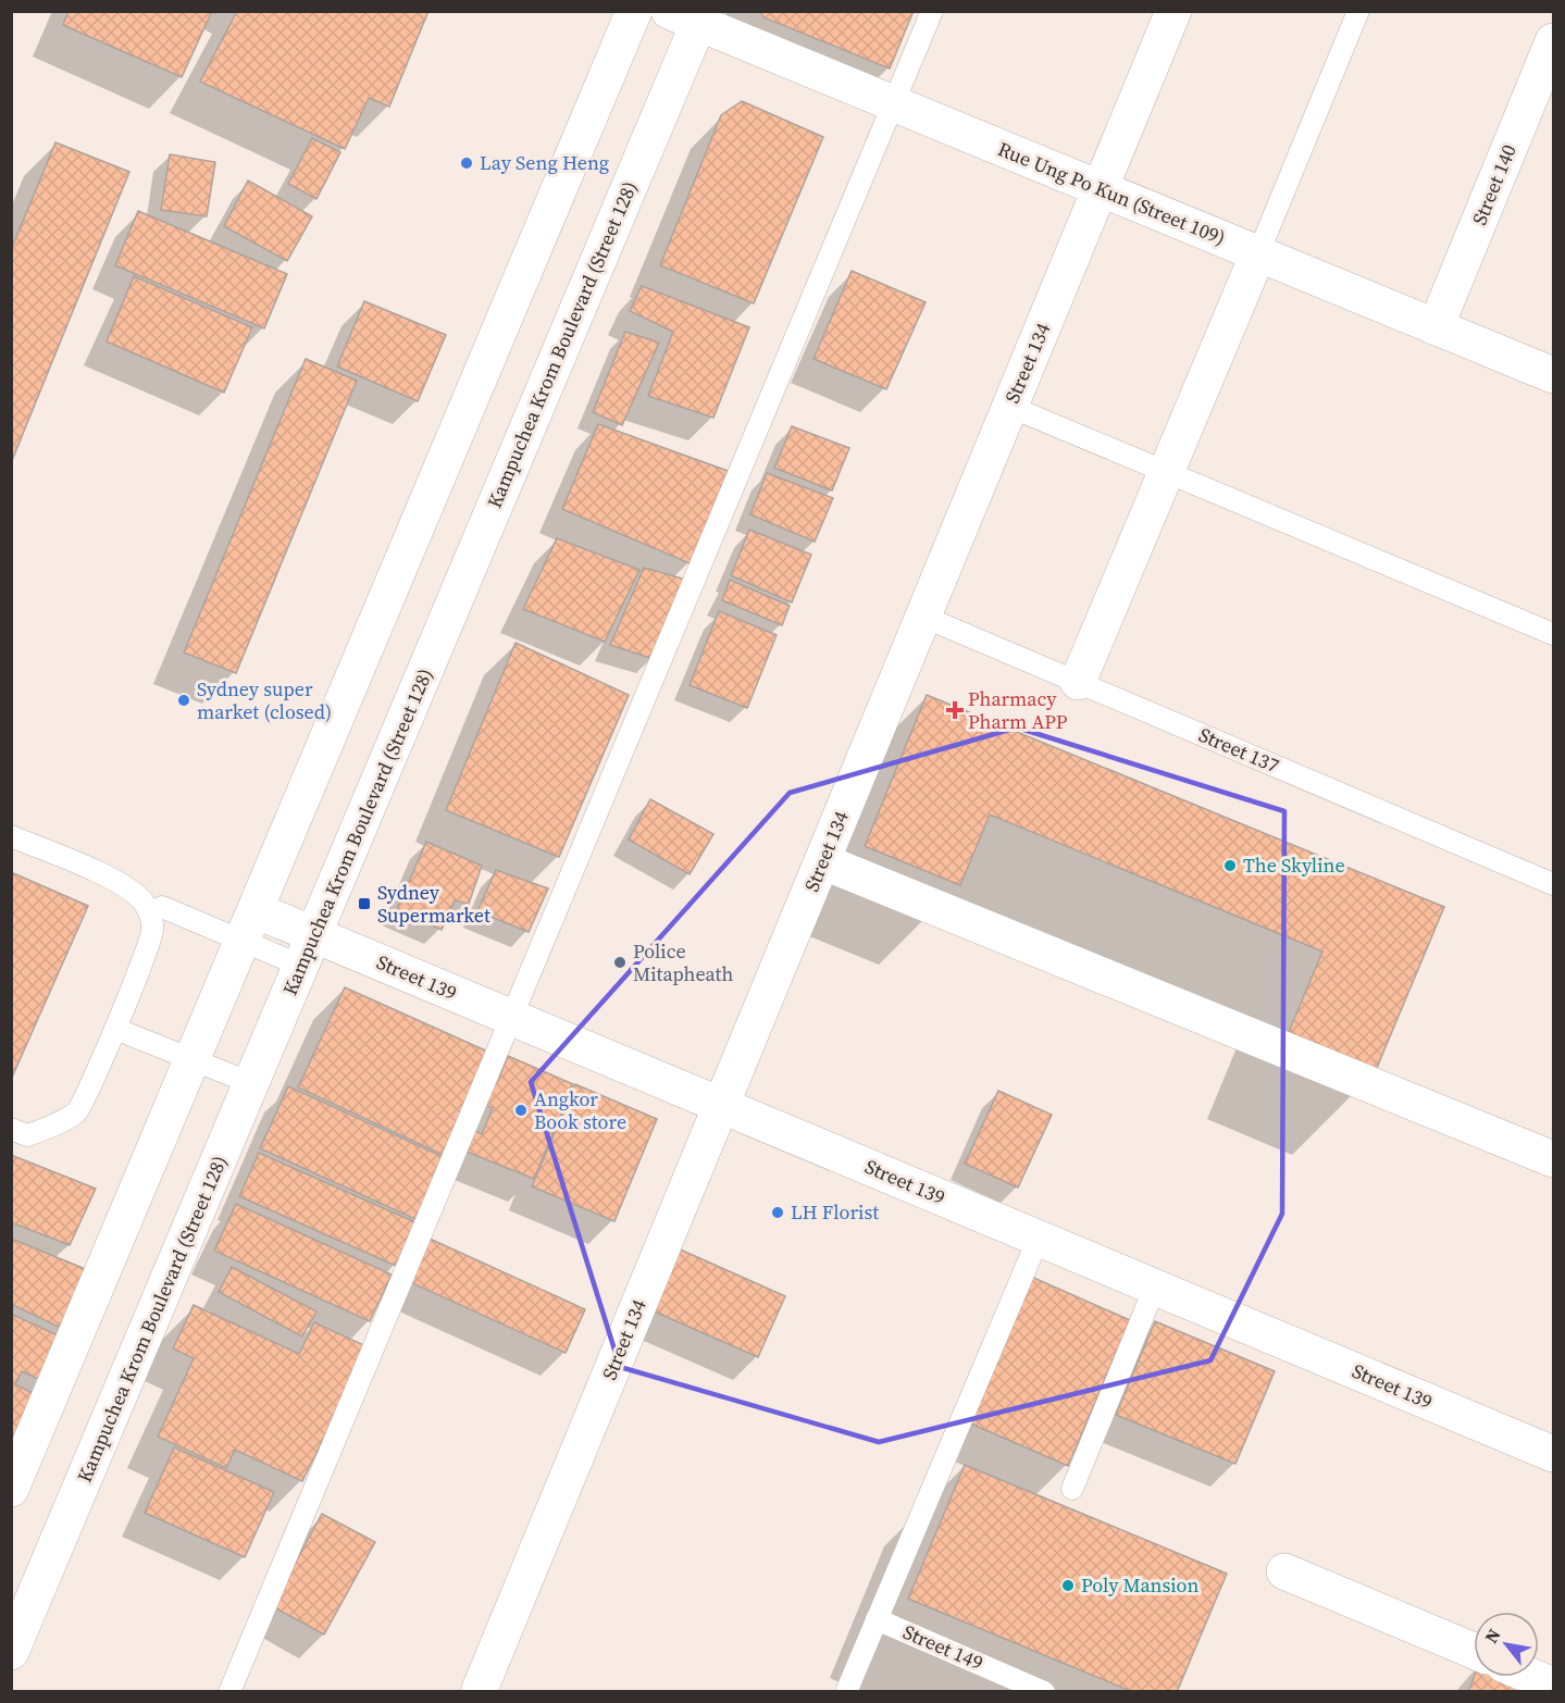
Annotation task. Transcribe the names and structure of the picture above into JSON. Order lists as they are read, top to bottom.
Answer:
{
  "streets": {
    "street": [
      "Street 140",
      "Rue Ung Po Kun (Street 109)",
      "Kampuchea Krom Boulevard (Street 128)",
      "Street 134",
      "Street 139"
    ],
    "lane": ["Street 137", "Street 149"]
  },
  "crossings": [
    ["Street 140", "Rue Ung Po Kun (Street 109)"],
    ["Rue Ung Po Kun (Street 109)", "Kampuchea Krom Boulevard (Street 128)"],
    ["Rue Ung Po Kun (Street 109)", "Street 134"],
    ["Kampuchea Krom Boulevard (Street 128)", "Street 139"],
    ["Street 134", "Street 137"],
    ["Street 134", "Street 139"]
  ],
  "places": {
    "other": [
      "Lay Seng Heng",
      "Sydney super market (closed)",
      "The Skyline",
      "Police Mitapheath",
      "Angkor Book store",
      "LH Florist",
      "Poly Mansion"
    ],
    "health": ["Pharmacy Pharm APP"],
    "transit": ["Sydney Supermarket"]
  },
  "north": "top left"
}
